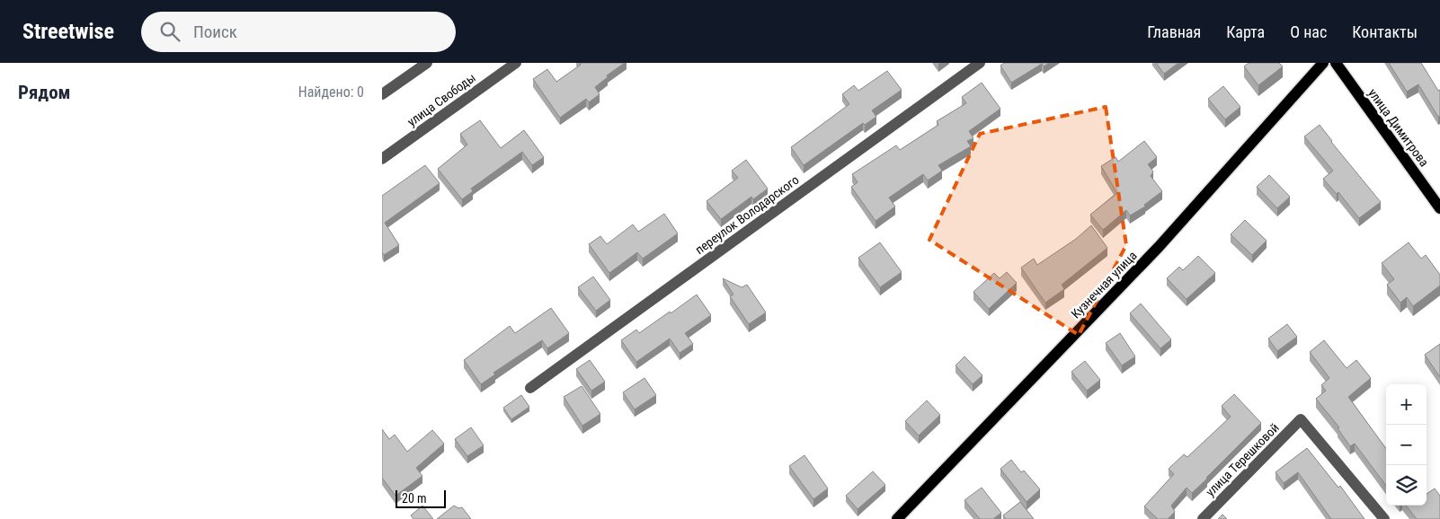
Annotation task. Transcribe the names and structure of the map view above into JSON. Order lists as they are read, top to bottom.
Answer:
{
  "streets": {
    "main road": ["улица Димитрова", "Кузнечная улица"],
    "street": ["улица Свободы", "переулок Володарского", "улица Терешковой"]
  },
  "scale_bar": "20 m",
  "page": {
    "header": "Streetwise",
    "search": "Поиск",
    "nav": [
      "Главная",
      "Карта",
      "О нас",
      "Контакты"
    ],
    "heading": ["Рядом", "Найдено: 0"],
    "map_buttons": ["+", "−"],
    "scale": "20 m"
  }
}
